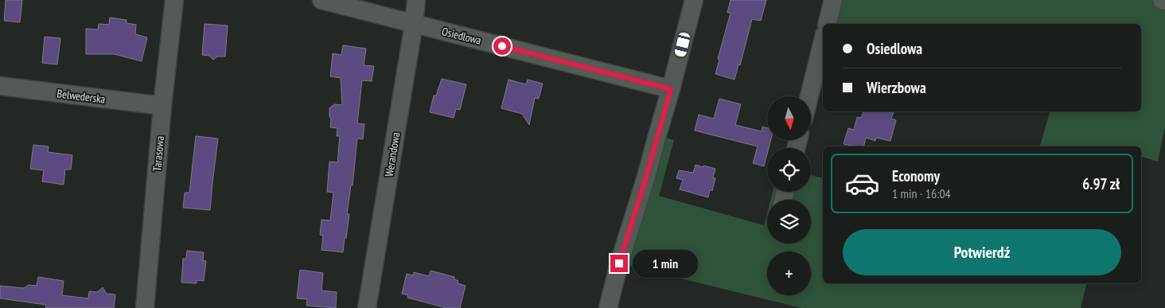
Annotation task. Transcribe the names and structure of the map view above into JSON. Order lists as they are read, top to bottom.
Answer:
{
  "streets": {
    "street": [
      "Osiedlowa",
      "Belwederska",
      "Tarasowa",
      "Werandowa"
    ]
  },
  "crossings": [
    ["Osiedlowa", "Werandowa"],
    ["Belwederska", "Tarasowa"]
  ],
  "north": "bottom",
  "page": {
    "banner": ["Osiedlowa", "Wierzbowa"],
    "map_buttons": "+",
    "list": [
      {
        "name": "Economy",
        "note": "1 min · 16:04",
        "value": "6.97 zł"
      }
    ],
    "buttons": "Potwierdź",
    "bubble": "1 min"
  }
}
